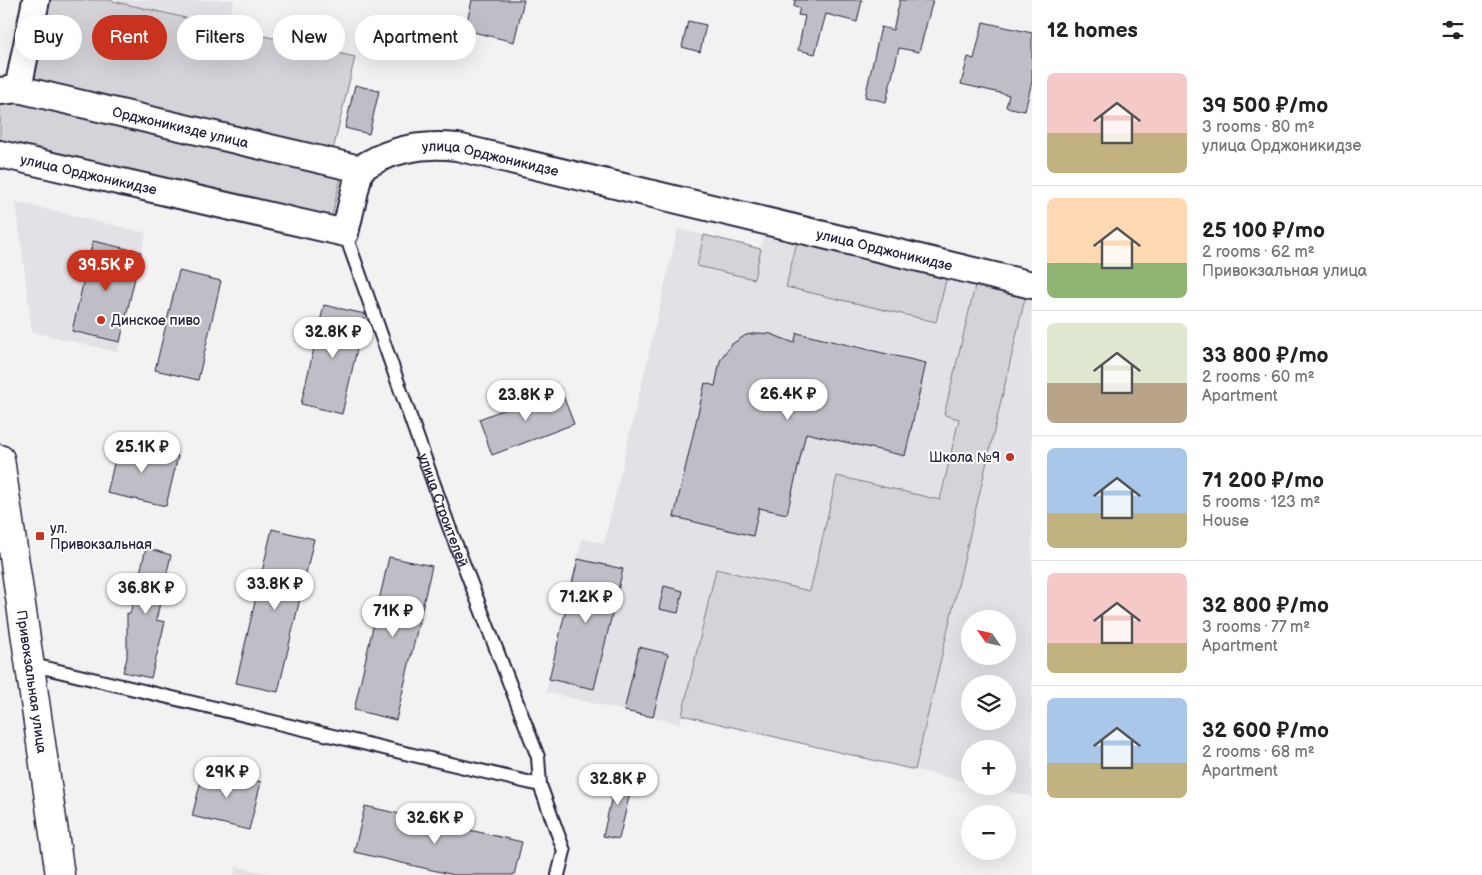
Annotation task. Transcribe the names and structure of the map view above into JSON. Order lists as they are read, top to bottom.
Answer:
{
  "streets": {
    "main road": ["Привокзальная улица"],
    "street": ["Орджоникизде улица", "улица Орджоникидзе"],
    "lane": ["улица Строителей"]
  },
  "crossings": [
    ["Орджоникизде улица", "улица Орджоникидзе"],
    ["улица Орджоникидзе", "улица Строителей"]
  ],
  "places": {
    "other": ["Динское пиво", "Школа №9"],
    "transit": ["ул. Привокзальная"]
  },
  "north": "top left",
  "page": {
    "heading": "12 homes",
    "chip": [
      "Buy",
      "Rent",
      "Filters",
      "New",
      "Apartment"
    ],
    "list": [
      {
        "name": "39 500 ₽/mo",
        "note": "3 rooms · 80 m² · улица Орджоникидзе"
      },
      {
        "name": "25 100 ₽/mo",
        "note": "2 rooms · 62 m² · Привокзальная улица"
      },
      {
        "name": "33 800 ₽/mo",
        "note": "2 rooms · 60 m² · Apartment"
      },
      {
        "name": "71 200 ₽/mo",
        "note": "5 rooms · 123 m² · House"
      },
      {
        "name": "32 800 ₽/mo",
        "note": "3 rooms · 77 m² · Apartment"
      },
      {
        "name": "32 600 ₽/mo",
        "note": "2 rooms · 68 m² · Apartment"
      }
    ],
    "price": [
      "39.5K ₽",
      "32.8K ₽",
      "26.4K ₽",
      "23.8K ₽",
      "25.1K ₽",
      "33.8K ₽",
      "36.8K ₽",
      "71.2K ₽",
      "71K ₽",
      "29K ₽",
      "32.8K ₽",
      "32.6K ₽"
    ],
    "map_buttons": ["+", "−"]
  }
}
